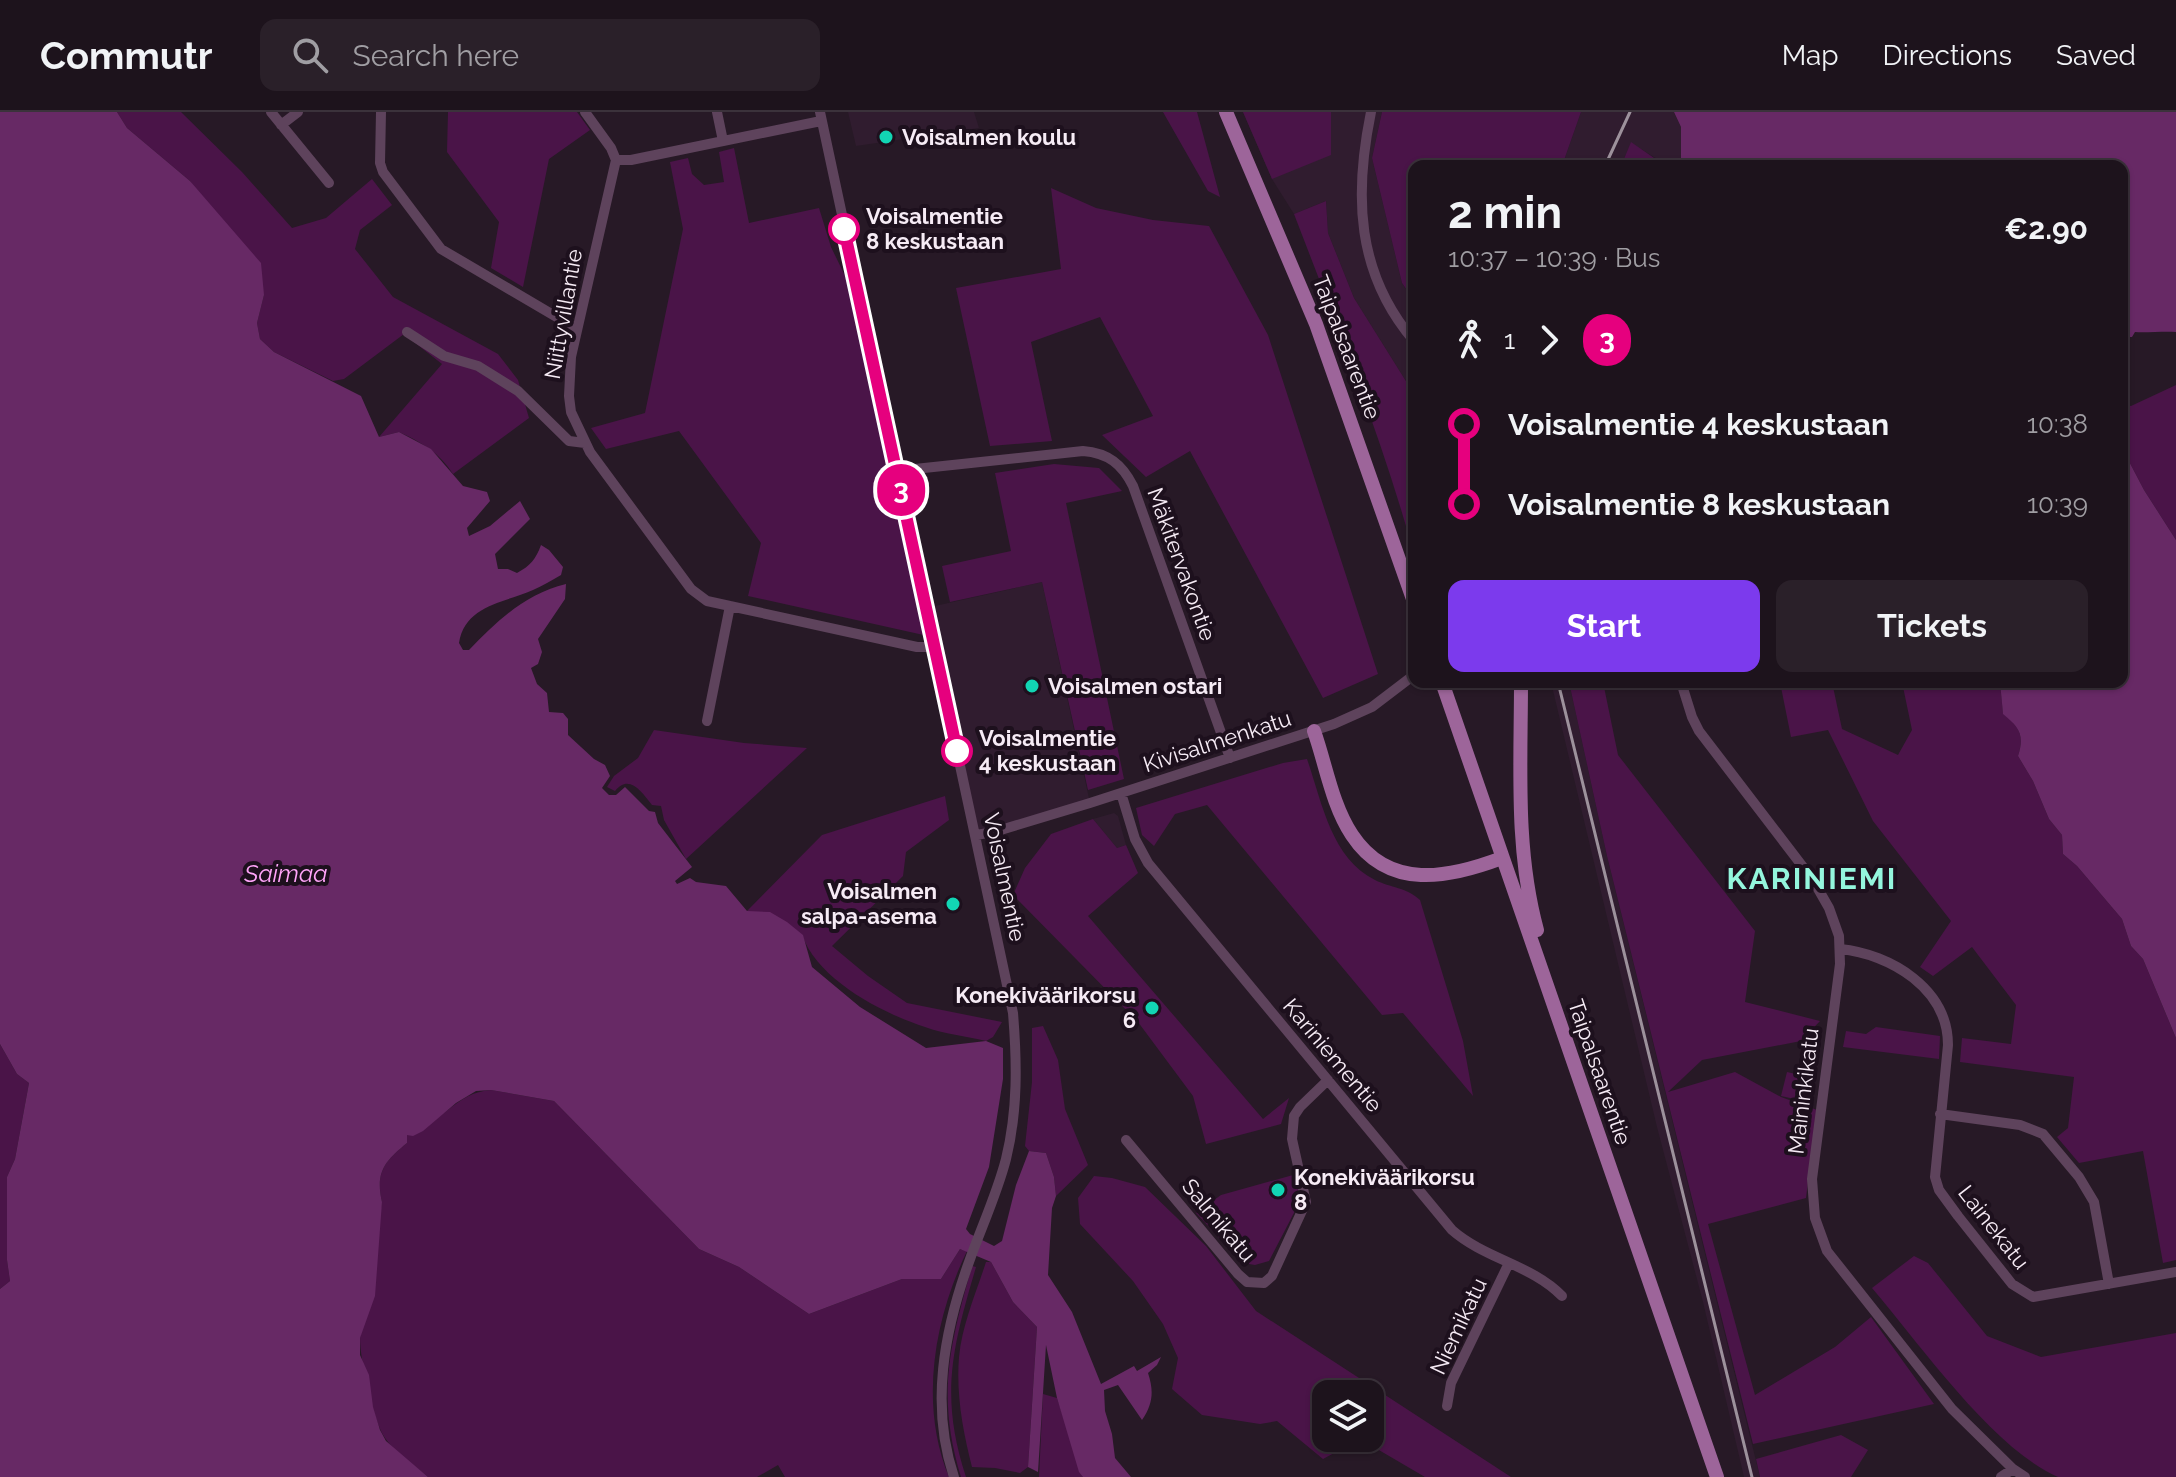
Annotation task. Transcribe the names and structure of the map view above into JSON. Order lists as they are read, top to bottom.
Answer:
{
  "streets": {
    "main road": ["Taipalsaarentie"],
    "street": [
      "Niittyvillantie",
      "Mäkitervakontie",
      "Kivisalmenkatu",
      "Voisalmentie",
      "Kariniementie",
      "Maininkikatu",
      "Salmikatu",
      "Lainekatu",
      "Niemikatu"
    ]
  },
  "crossings": [
    ["Niittyvillantie", "Voisalmentie"],
    ["Mäkitervakontie", "Kivisalmenkatu"],
    ["Mäkitervakontie", "Voisalmentie"],
    ["Kivisalmenkatu", "Voisalmentie"],
    ["Kivisalmenkatu", "Kariniementie"],
    ["Kariniementie", "Salmikatu"],
    ["Kariniementie", "Niemikatu"],
    ["Maininkikatu", "Lainekatu"]
  ],
  "districts": ["KARINIEMI"],
  "water": ["Saimaa"],
  "places": [
    "Voisalmen koulu",
    "Voisalmentie 8 keskustaan",
    "Voisalmen ostari",
    "Voisalmentie 4 keskustaan",
    "Voisalmen salpa-asema",
    "Konekiväärikorsu 6",
    "Konekiväärikorsu 8"
  ],
  "lines": ["bus line 3"],
  "page": {
    "header": "Commutr",
    "search": "Search here",
    "nav": ["Map", "Directions", "Saved"],
    "on_map": "3",
    "heading": ["2 min", "10:37 – 10:39 · Bus", "€2.90"],
    "legs": ["1", "3"],
    "list": [
      {
        "name": "Voisalmentie 4 keskustaan",
        "value": "10:38"
      },
      {
        "name": "Voisalmentie 8 keskustaan",
        "value": "10:39"
      }
    ],
    "buttons": ["Start", "Tickets"]
  }
}
